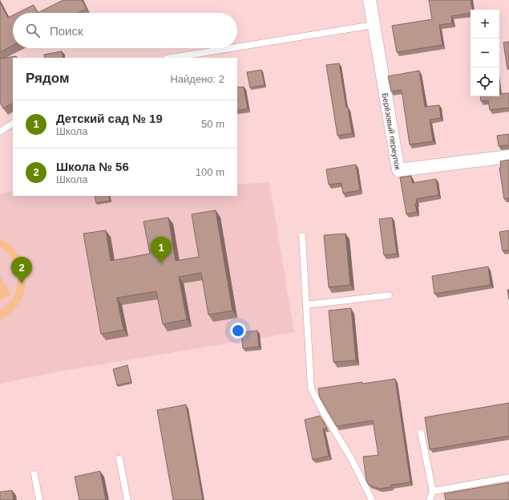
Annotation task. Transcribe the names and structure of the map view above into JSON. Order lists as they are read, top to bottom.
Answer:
{
  "streets": {
    "street": ["Берёзовый переулок"]
  },
  "page": {
    "map_buttons": ["+", "−"],
    "search": "Поиск",
    "heading": ["Рядом", "Найдено: 2"],
    "list": [
      {
        "mark": "1",
        "name": "Детский сад № 19",
        "note": "Школа",
        "value": "50 m"
      },
      {
        "mark": "2",
        "name": "Школа № 56",
        "note": "Школа",
        "value": "100 m"
      }
    ],
    "pins": ["1", "2"]
  }
}
